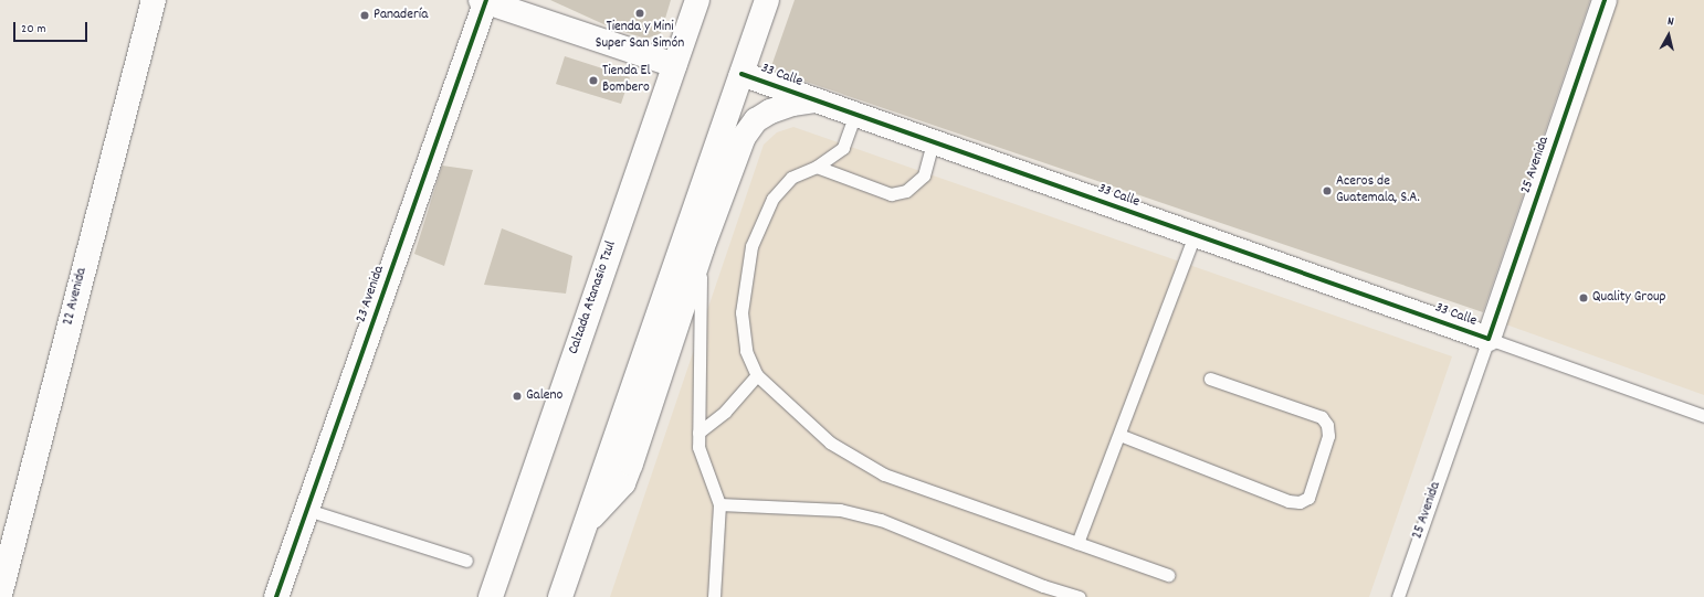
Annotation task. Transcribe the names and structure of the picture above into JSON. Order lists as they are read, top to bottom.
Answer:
{
  "streets": {
    "street": [
      "33 Calle",
      "25 Avenida",
      "23 Avenida",
      "22 Avenida",
      "Calzada Atanasio Tzul"
    ]
  },
  "crossings": [
    ["33 Calle", "25 Avenida"]
  ],
  "places": [
    "Tienda y Mini Super San Simón",
    "Panadería",
    "Tienda El Bombero",
    "Aceros de Guatemala, S.A.",
    "Quality Group",
    "Galeno"
  ],
  "scale_bar": "20 m",
  "north": "top"
}
